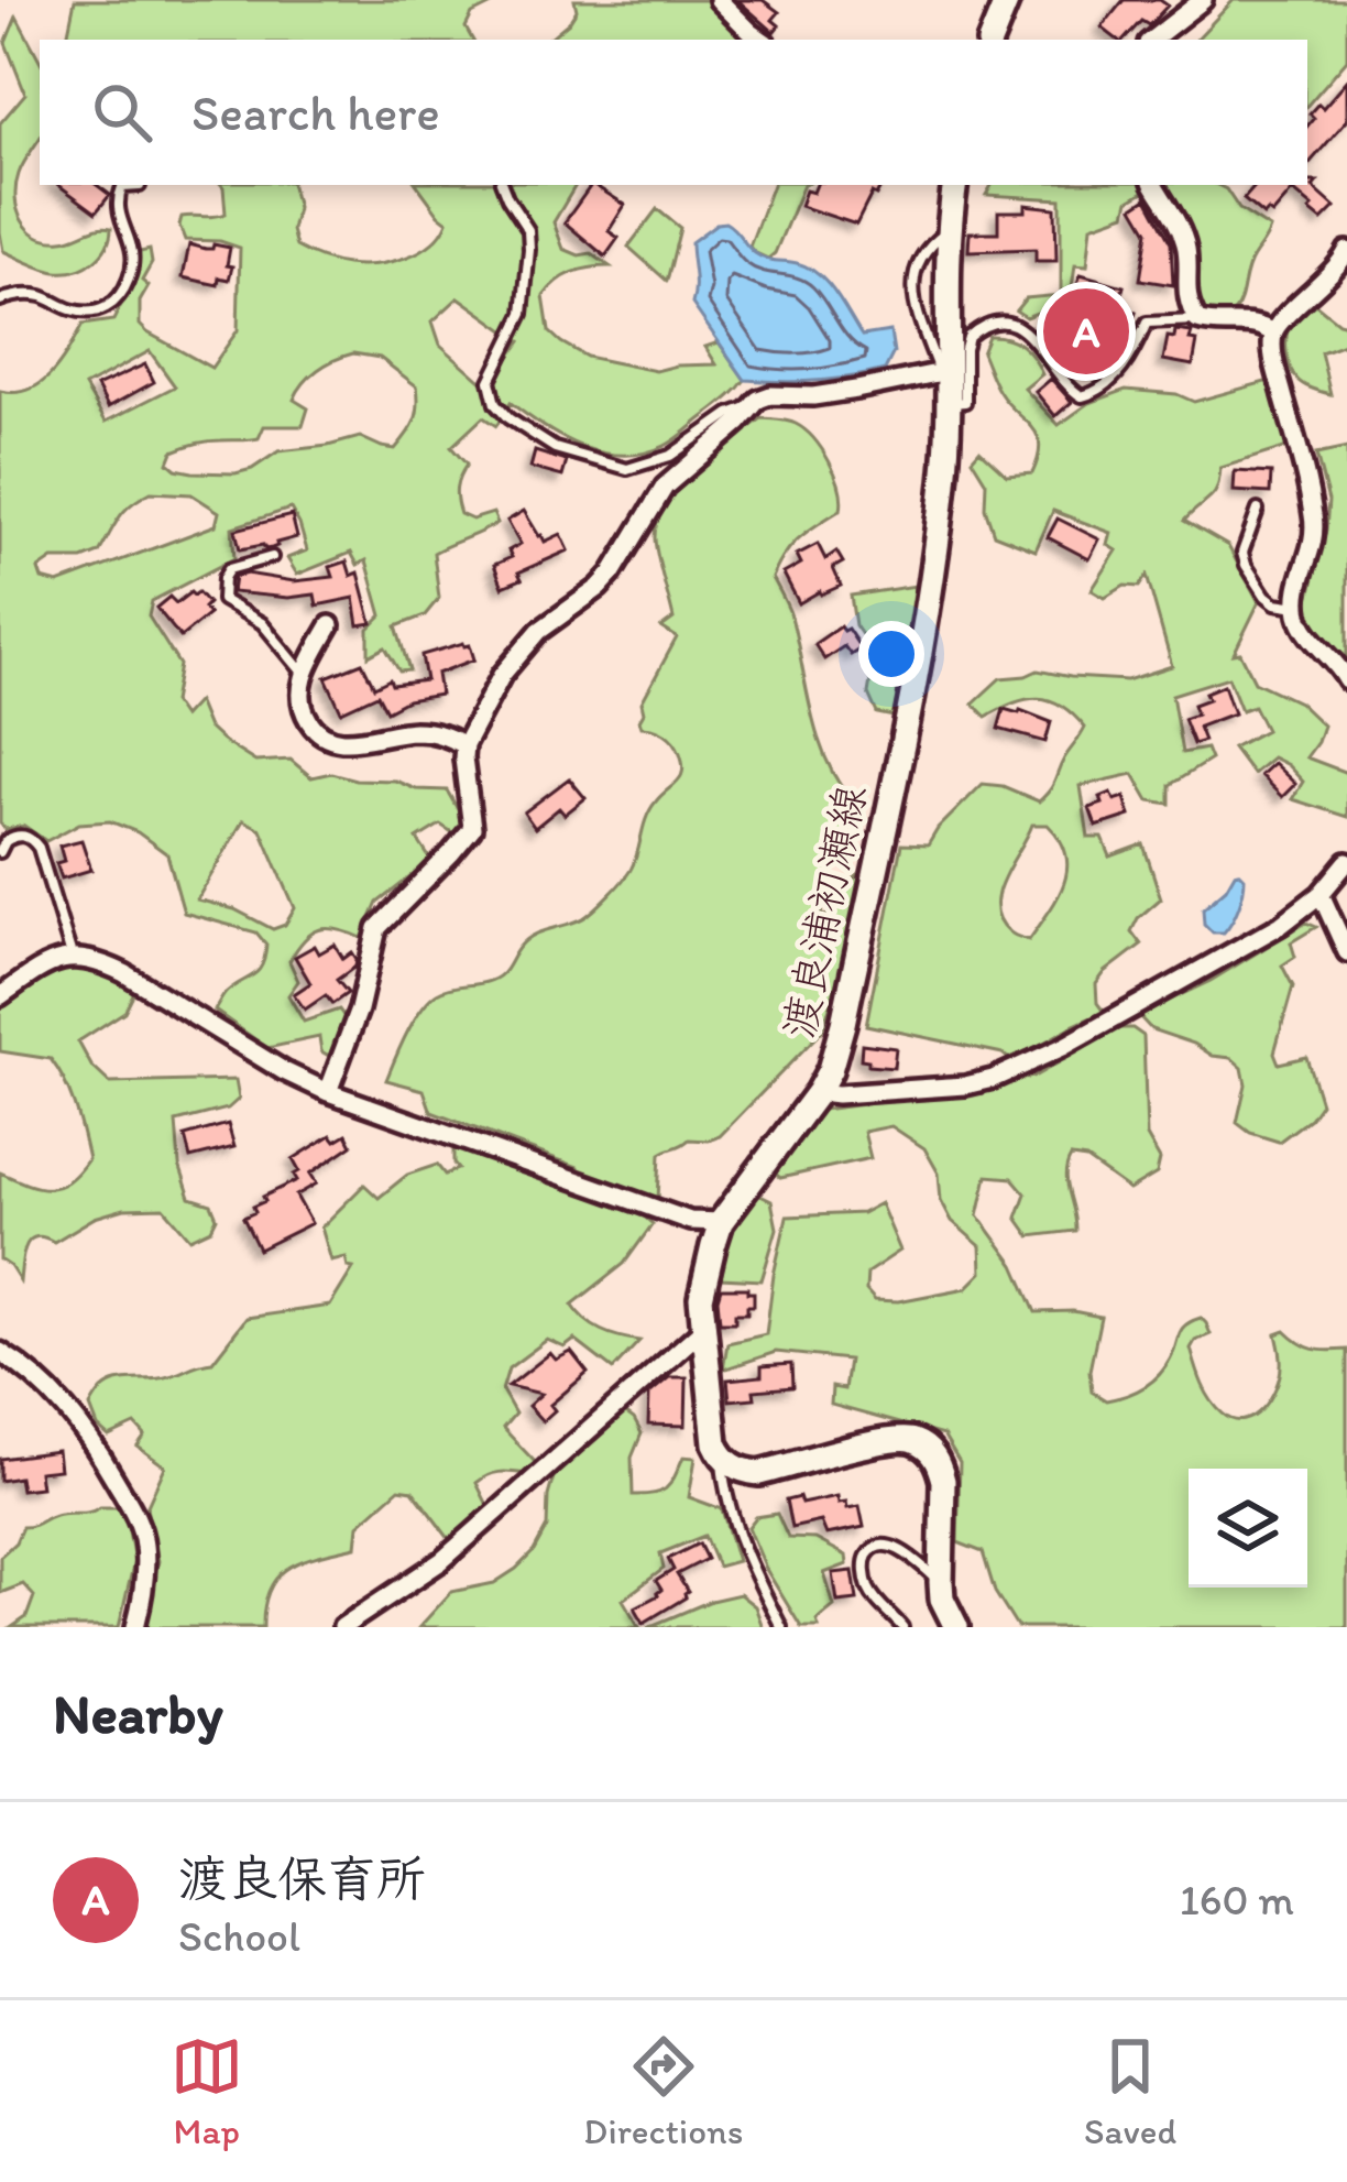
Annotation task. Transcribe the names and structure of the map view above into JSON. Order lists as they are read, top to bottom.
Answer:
{
  "streets": {
    "main road": ["渡良浦初瀬線"]
  },
  "page": {
    "search": "Search here",
    "pins": "A",
    "heading": "Nearby",
    "list": [
      {
        "mark": "A",
        "name": "渡良保育所",
        "note": "School",
        "value": "160 m"
      }
    ],
    "nav": ["Map", "Directions", "Saved"]
  }
}
